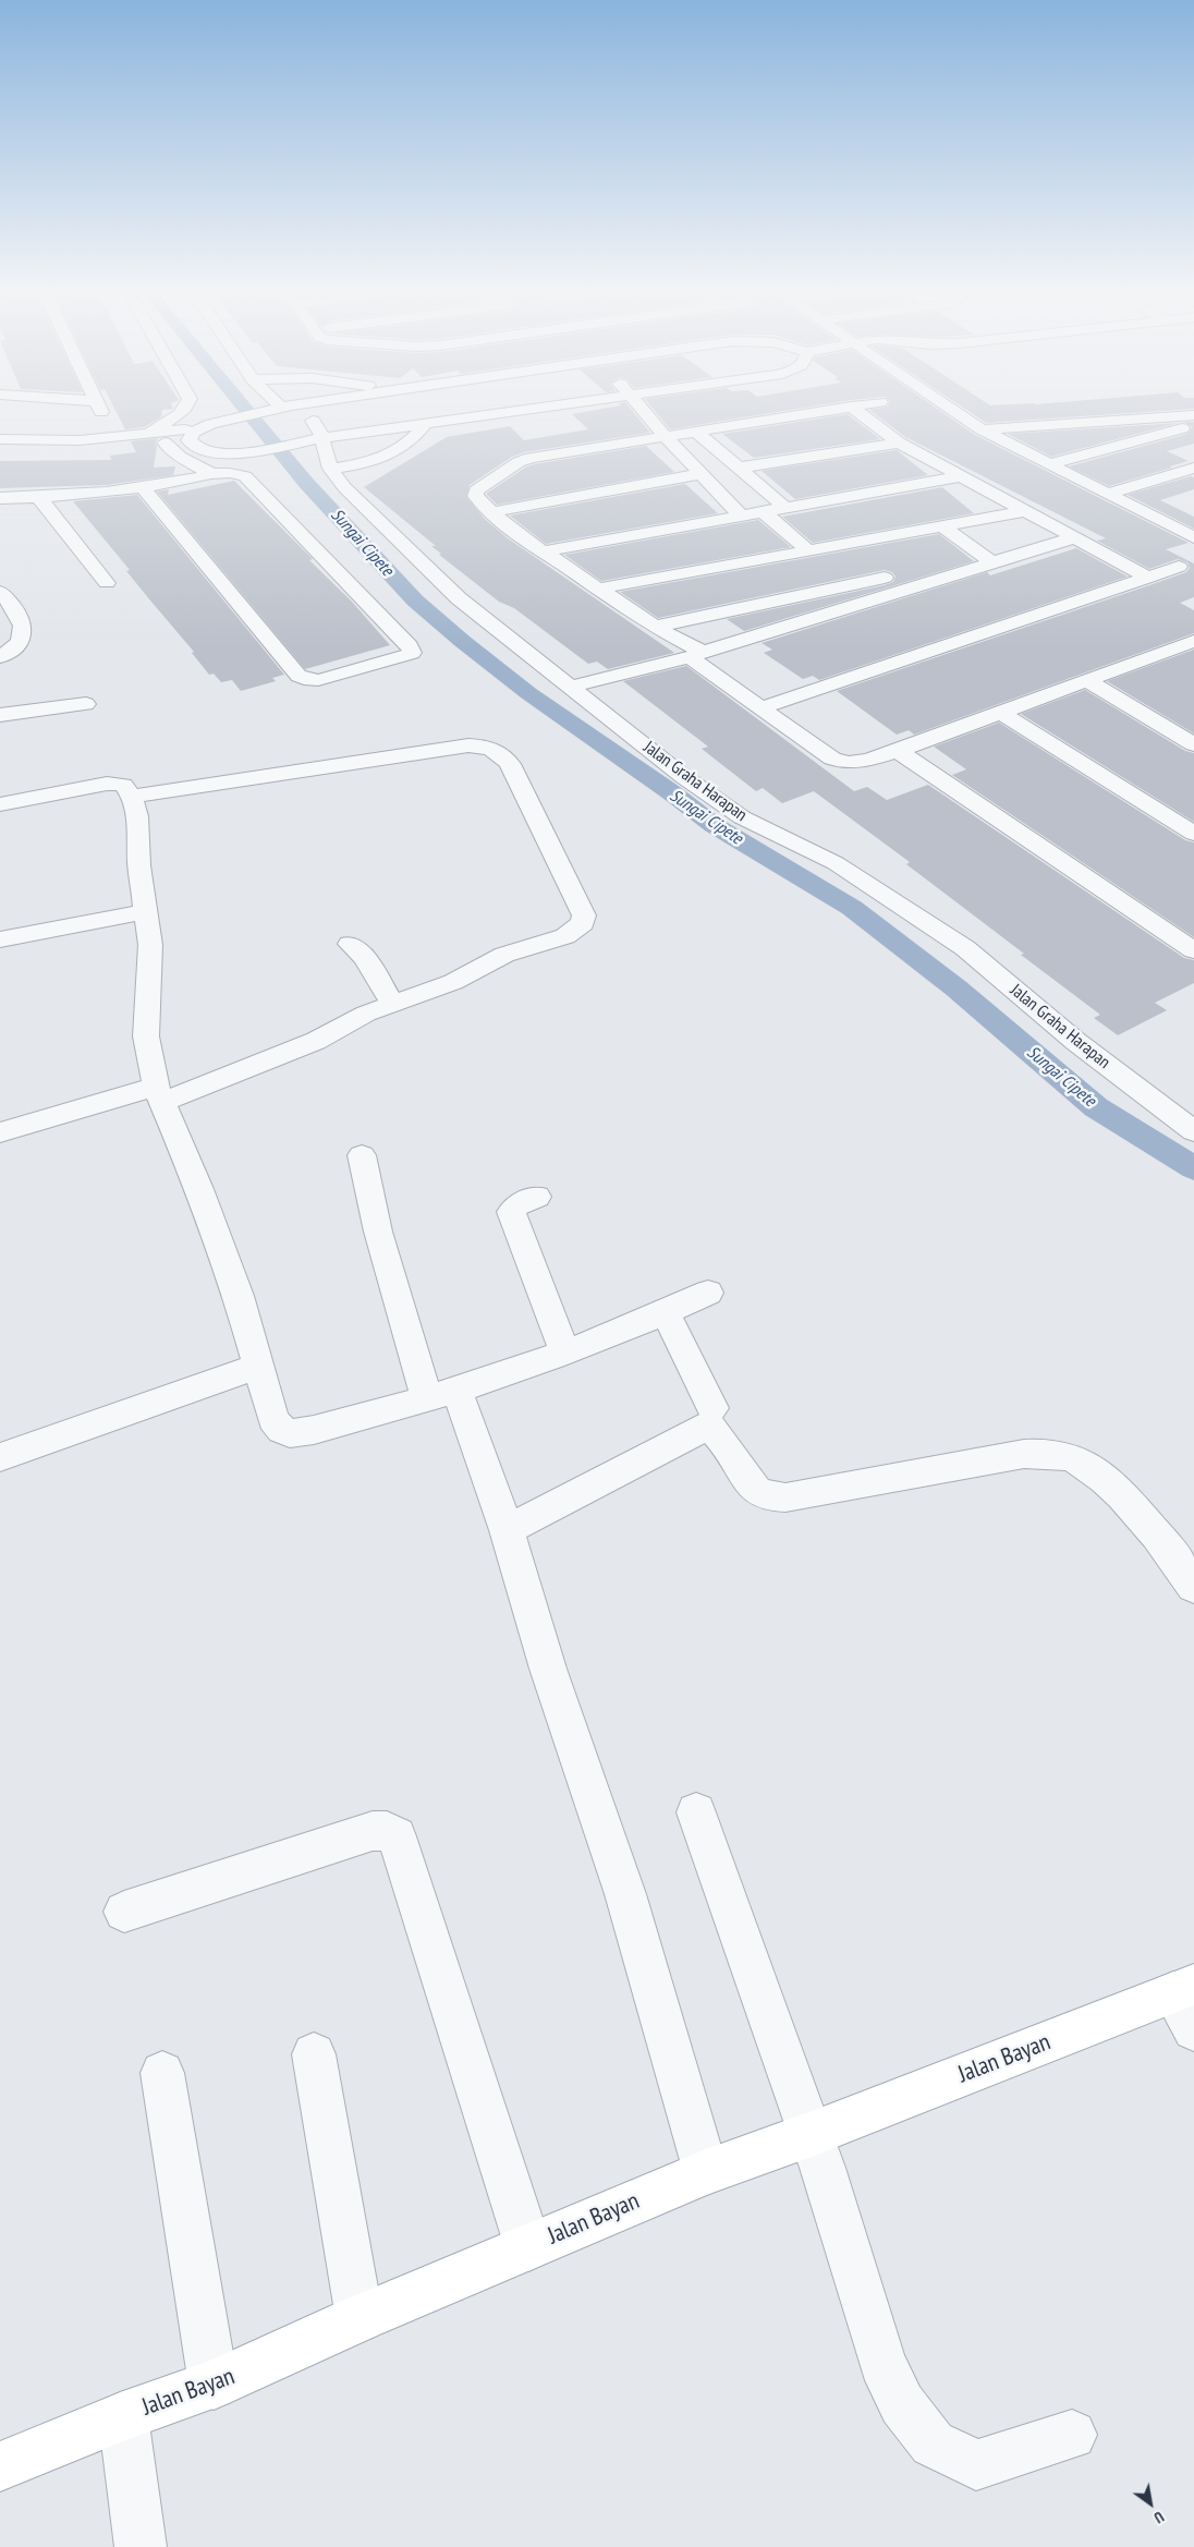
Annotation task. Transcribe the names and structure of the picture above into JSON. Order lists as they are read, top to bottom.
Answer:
{
  "streets": {
    "main road": ["Jalan Bayan"],
    "street": ["Jalan Graha Harapan"]
  },
  "water": ["Sungai Cipete"],
  "north": "bottom right"
}
